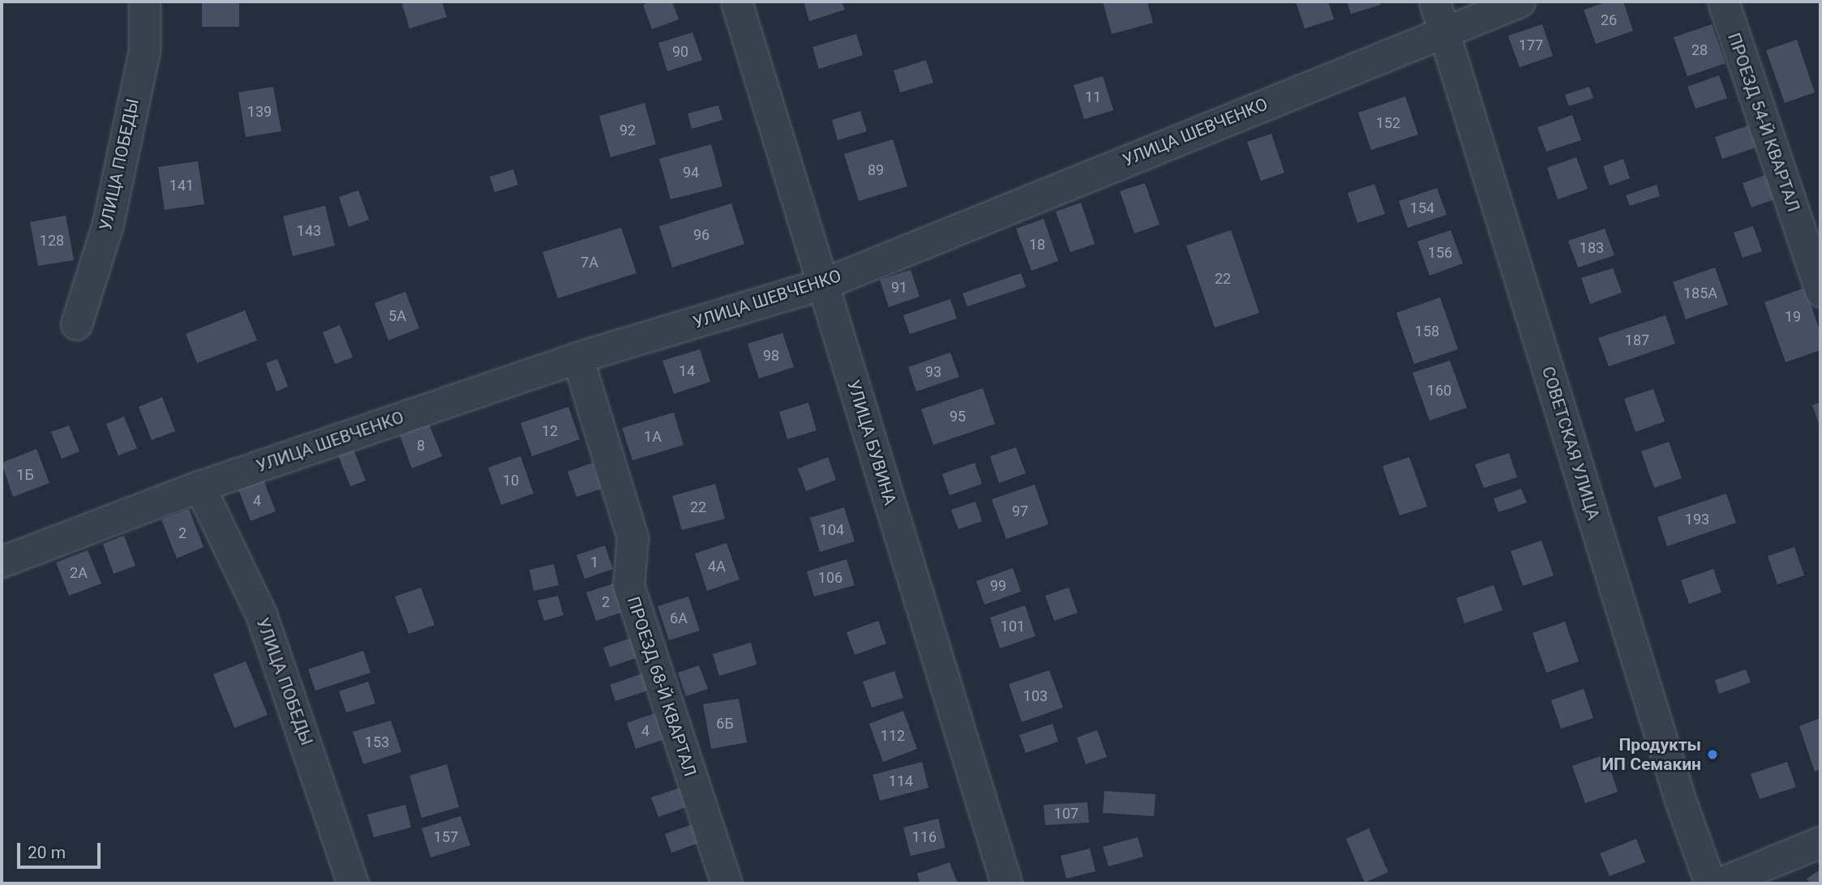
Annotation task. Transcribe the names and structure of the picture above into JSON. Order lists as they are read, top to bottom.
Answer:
{
  "streets": {
    "street": [
      "ПРОЕЗД 54-Й КВАРТАЛ",
      "УЛИЦА ШЕВЧЕНКО",
      "УЛИЦА ПОБЕДЫ",
      "УЛИЦА БУВИНА",
      "СОВЕТСКАЯ УЛИЦА",
      "ПРОЕЗД 68-Й КВАРТАЛ"
    ]
  },
  "crossings": [
    ["УЛИЦА ШЕВЧЕНКО", "УЛИЦА ПОБЕДЫ"],
    ["УЛИЦА ШЕВЧЕНКО", "УЛИЦА БУВИНА"],
    ["УЛИЦА ШЕВЧЕНКО", "СОВЕТСКАЯ УЛИЦА"],
    ["УЛИЦА ШЕВЧЕНКО", "ПРОЕЗД 68-Й КВАРТАЛ"]
  ],
  "places": ["Продукты ИП Семакин"],
  "house_numbers": [
    "26",
    "177",
    "28",
    "90",
    "11",
    "139",
    "152",
    "92",
    "89",
    "94",
    "141",
    "154",
    "143",
    "96",
    "128",
    "18",
    "183",
    "156",
    "7А",
    "22",
    "91",
    "185А",
    "5А",
    "19",
    "158",
    "187",
    "98",
    "14",
    "93",
    "160",
    "95",
    "12",
    "1А",
    "8",
    "1Б",
    "10",
    "4",
    "22",
    "97",
    "193",
    "104",
    "2",
    "1",
    "4А",
    "2А",
    "106",
    "99",
    "2",
    "6А",
    "101",
    "103",
    "6Б",
    "4",
    "112",
    "153",
    "114",
    "107",
    "157",
    "116"
  ],
  "scale_bar": "20 m"
}
